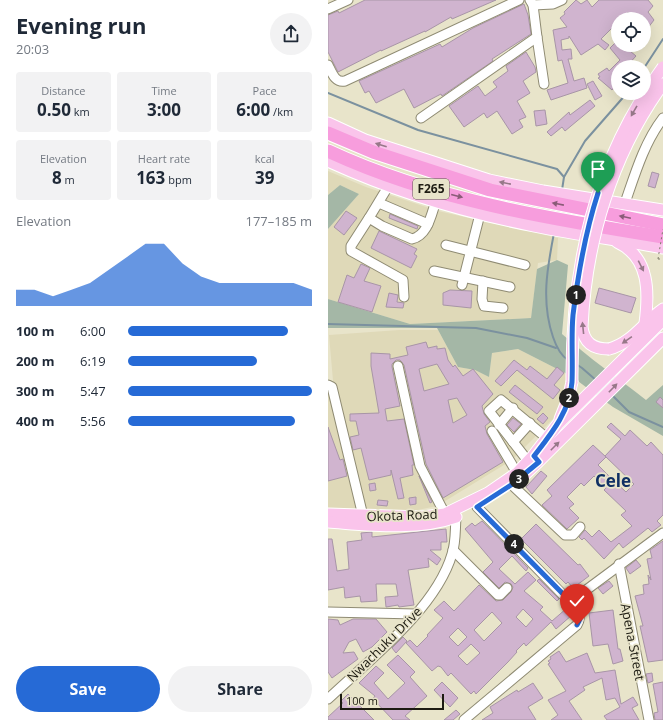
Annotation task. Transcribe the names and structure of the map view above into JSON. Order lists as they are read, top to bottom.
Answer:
{
  "streets": {
    "highway": ["F265"],
    "main road": ["Okota Road"],
    "street": ["Apena Street", "Nwachuku Drive"]
  },
  "crossings": [
    ["Okota Road", "Nwachuku Drive"]
  ],
  "districts": ["Cele"],
  "scale_bar": "100 m",
  "page": {
    "heading": ["Evening run", "20:03"],
    "stats": [
      ["Distance", "0.50 km"],
      ["Time", "3:00"],
      ["Pace", "6:00 /km"],
      ["Elevation", "8 m"],
      ["Heart rate", "163 bpm"],
      ["kcal", "39"]
    ],
    "chart": ["Elevation", "177–185 m"],
    "pins": [
      "1",
      "2",
      "3",
      "4"
    ],
    "list": [
      {
        "name": "100 m",
        "note": "6:00"
      },
      {
        "name": "200 m",
        "note": "6:19"
      },
      {
        "name": "300 m",
        "note": "5:47"
      },
      {
        "name": "400 m",
        "note": "5:56"
      }
    ],
    "buttons": ["Save", "Share"],
    "scale": "100 m"
  }
}
